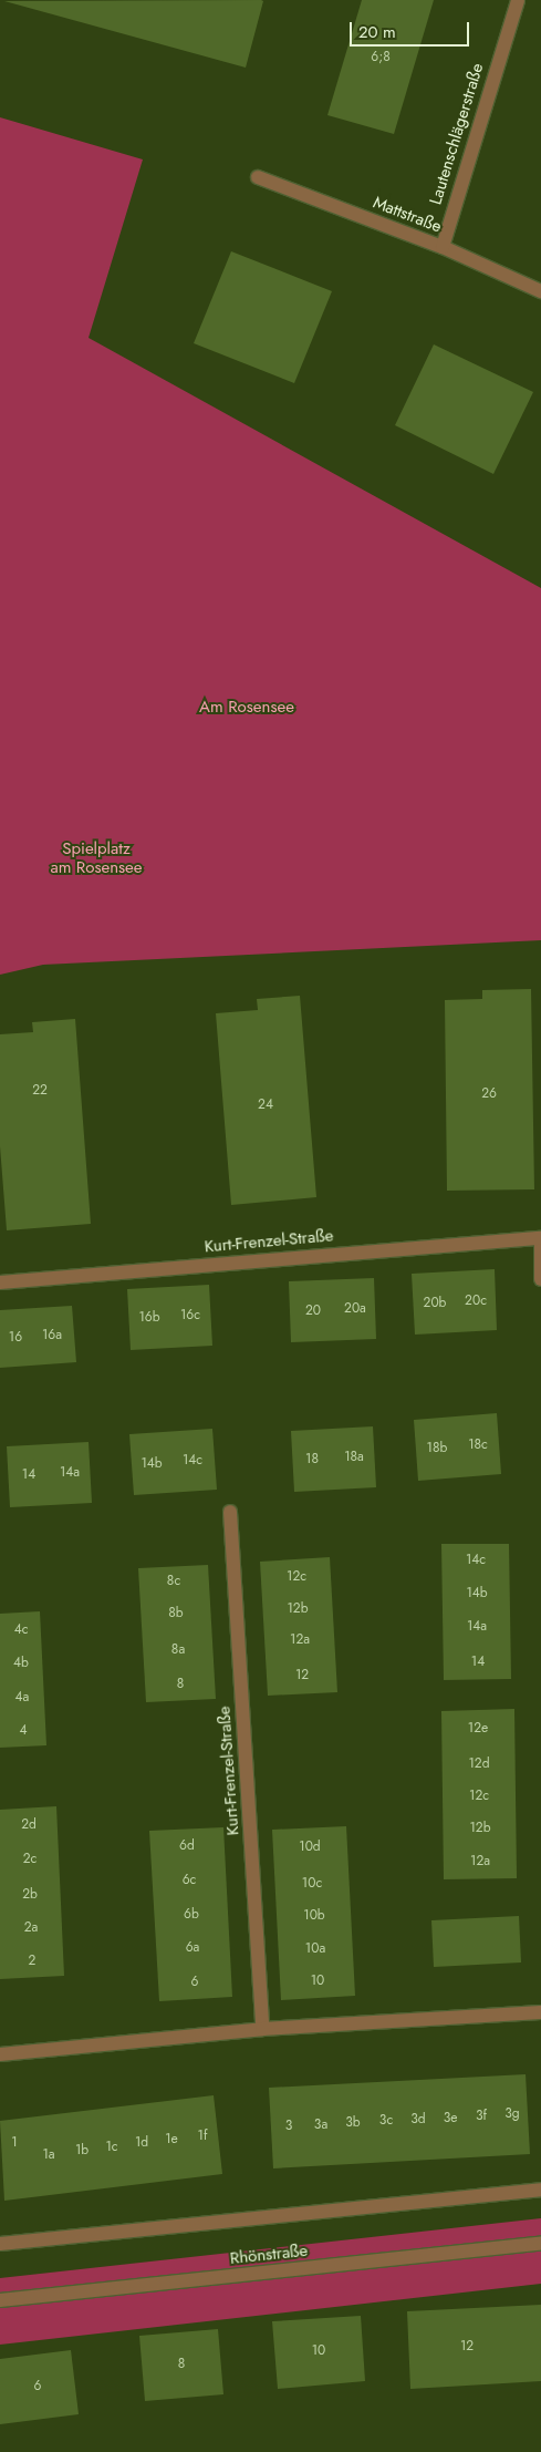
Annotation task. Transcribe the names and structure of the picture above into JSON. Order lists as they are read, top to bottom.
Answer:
{
  "streets": {
    "street": [
      "Lautenschlägerstraße",
      "Mattstraße",
      "Kurt-Frenzel-Straße",
      "Rhönstraße"
    ]
  },
  "crossings": [
    ["Lautenschlägerstraße", "Mattstraße"]
  ],
  "parks": ["Am Rosensee", "Spielplatz am Rosensee"],
  "house_numbers": [
    "6;8",
    "22",
    "26",
    "24",
    "20c",
    "20b",
    "20a",
    "20",
    "16c",
    "16b",
    "16a",
    "16",
    "18c",
    "18b",
    "18a",
    "18",
    "14c",
    "14b",
    "14a",
    "14",
    "14c",
    "12c",
    "8c",
    "14b",
    "12b",
    "8b",
    "14a",
    "4c",
    "12a",
    "8a",
    "14",
    "4b",
    "12",
    "8",
    "4a",
    "12e",
    "4",
    "12d",
    "12c",
    "2d",
    "12b",
    "6d",
    "10d",
    "2c",
    "12a",
    "6c",
    "10c",
    "2b",
    "6b",
    "10b",
    "2a",
    "6a",
    "10a",
    "2",
    "10",
    "6",
    "3g",
    "3f",
    "3e",
    "3d",
    "3c",
    "3b",
    "3a",
    "3",
    "1f",
    "1e",
    "1",
    "1d",
    "1c",
    "1b",
    "1a",
    "12",
    "10",
    "8",
    "6"
  ],
  "scale_bar": "20 m"
}
